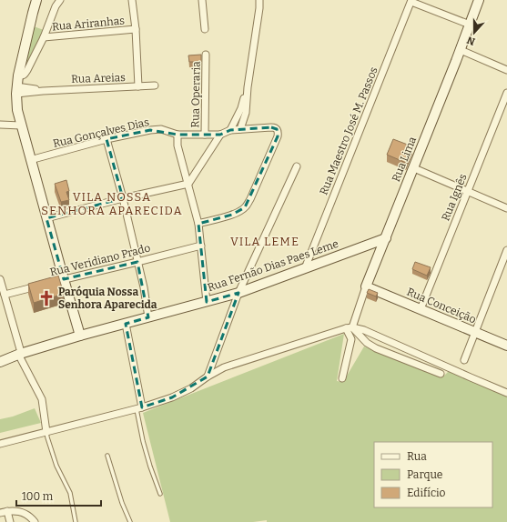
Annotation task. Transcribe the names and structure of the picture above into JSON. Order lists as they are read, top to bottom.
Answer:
{
  "streets": {
    "main road": ["Rua Lima", "Rua Fernão Dias Paes Leme", "Rua Conceição"],
    "street": [
      "Rua Ariranhas",
      "Rua Areias",
      "Rua Operaria",
      "Rua Maestro José M. Passos",
      "Rua Gonçalves Dias",
      "Rua Ignês",
      "Rua Veridiano Prado"
    ]
  },
  "crossings": [
    ["Rua Operaria", "Rua Gonçalves Dias"],
    ["Rua Maestro José M. Passos", "Rua Fernão Dias Paes Leme"],
    ["Rua Lima", "Rua Fernão Dias Paes Leme"],
    ["Rua Lima", "Rua Conceição"],
    ["Rua Ignês", "Rua Conceição"]
  ],
  "districts": ["VILA NOSSA SENHORA APARECIDA", "VILA LEME"],
  "places": {
    "church": ["Paróquia Nossa Senhora Aparecida"]
  },
  "legend": ["Rua", "Parque", "Edifício"],
  "scale_bar": "100 m",
  "north": "bottom"
}
